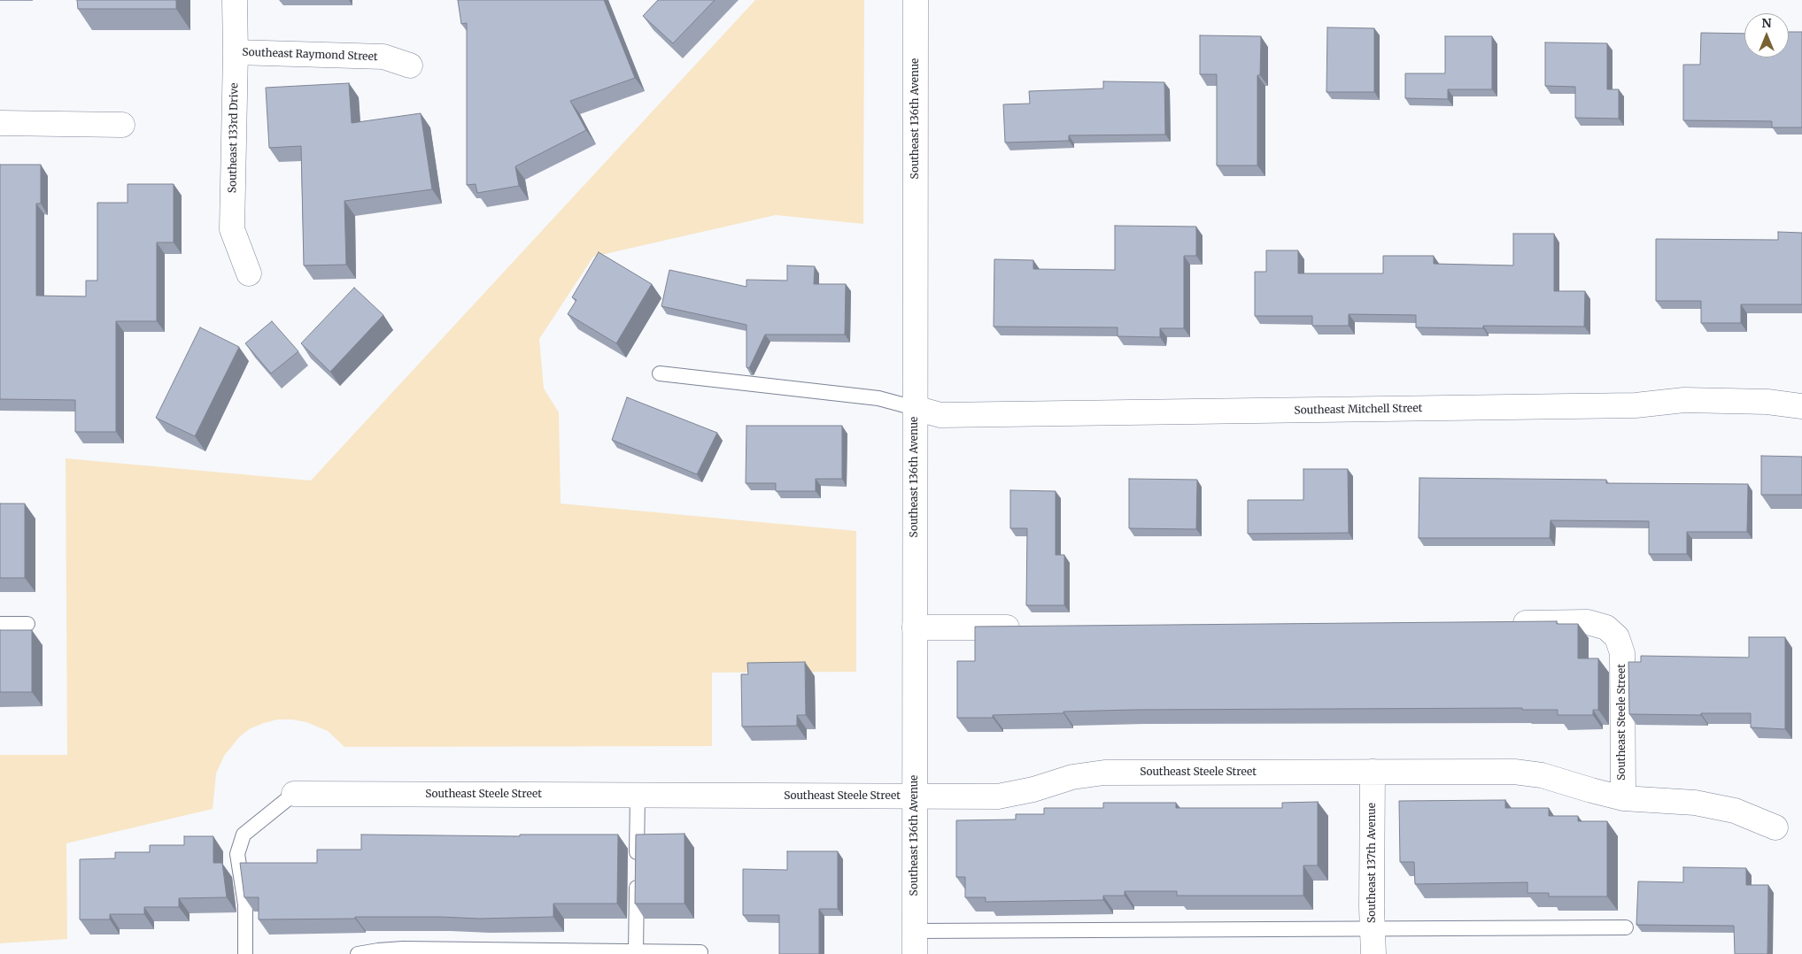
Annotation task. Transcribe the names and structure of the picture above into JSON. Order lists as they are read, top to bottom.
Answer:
{
  "streets": {
    "street": [
      "Southeast Raymond Street",
      "Southeast 136th Avenue",
      "Southeast 133rd Drive",
      "Southeast Mitchell Street",
      "Southeast Steele Street",
      "Southeast 137th Avenue"
    ]
  },
  "crossings": [
    ["Southeast Raymond Street", "Southeast 133rd Drive"],
    ["Southeast 136th Avenue", "Southeast Mitchell Street"],
    ["Southeast 136th Avenue", "Southeast Steele Street"],
    ["Southeast Steele Street", "Southeast 137th Avenue"]
  ],
  "north": "top"
}
